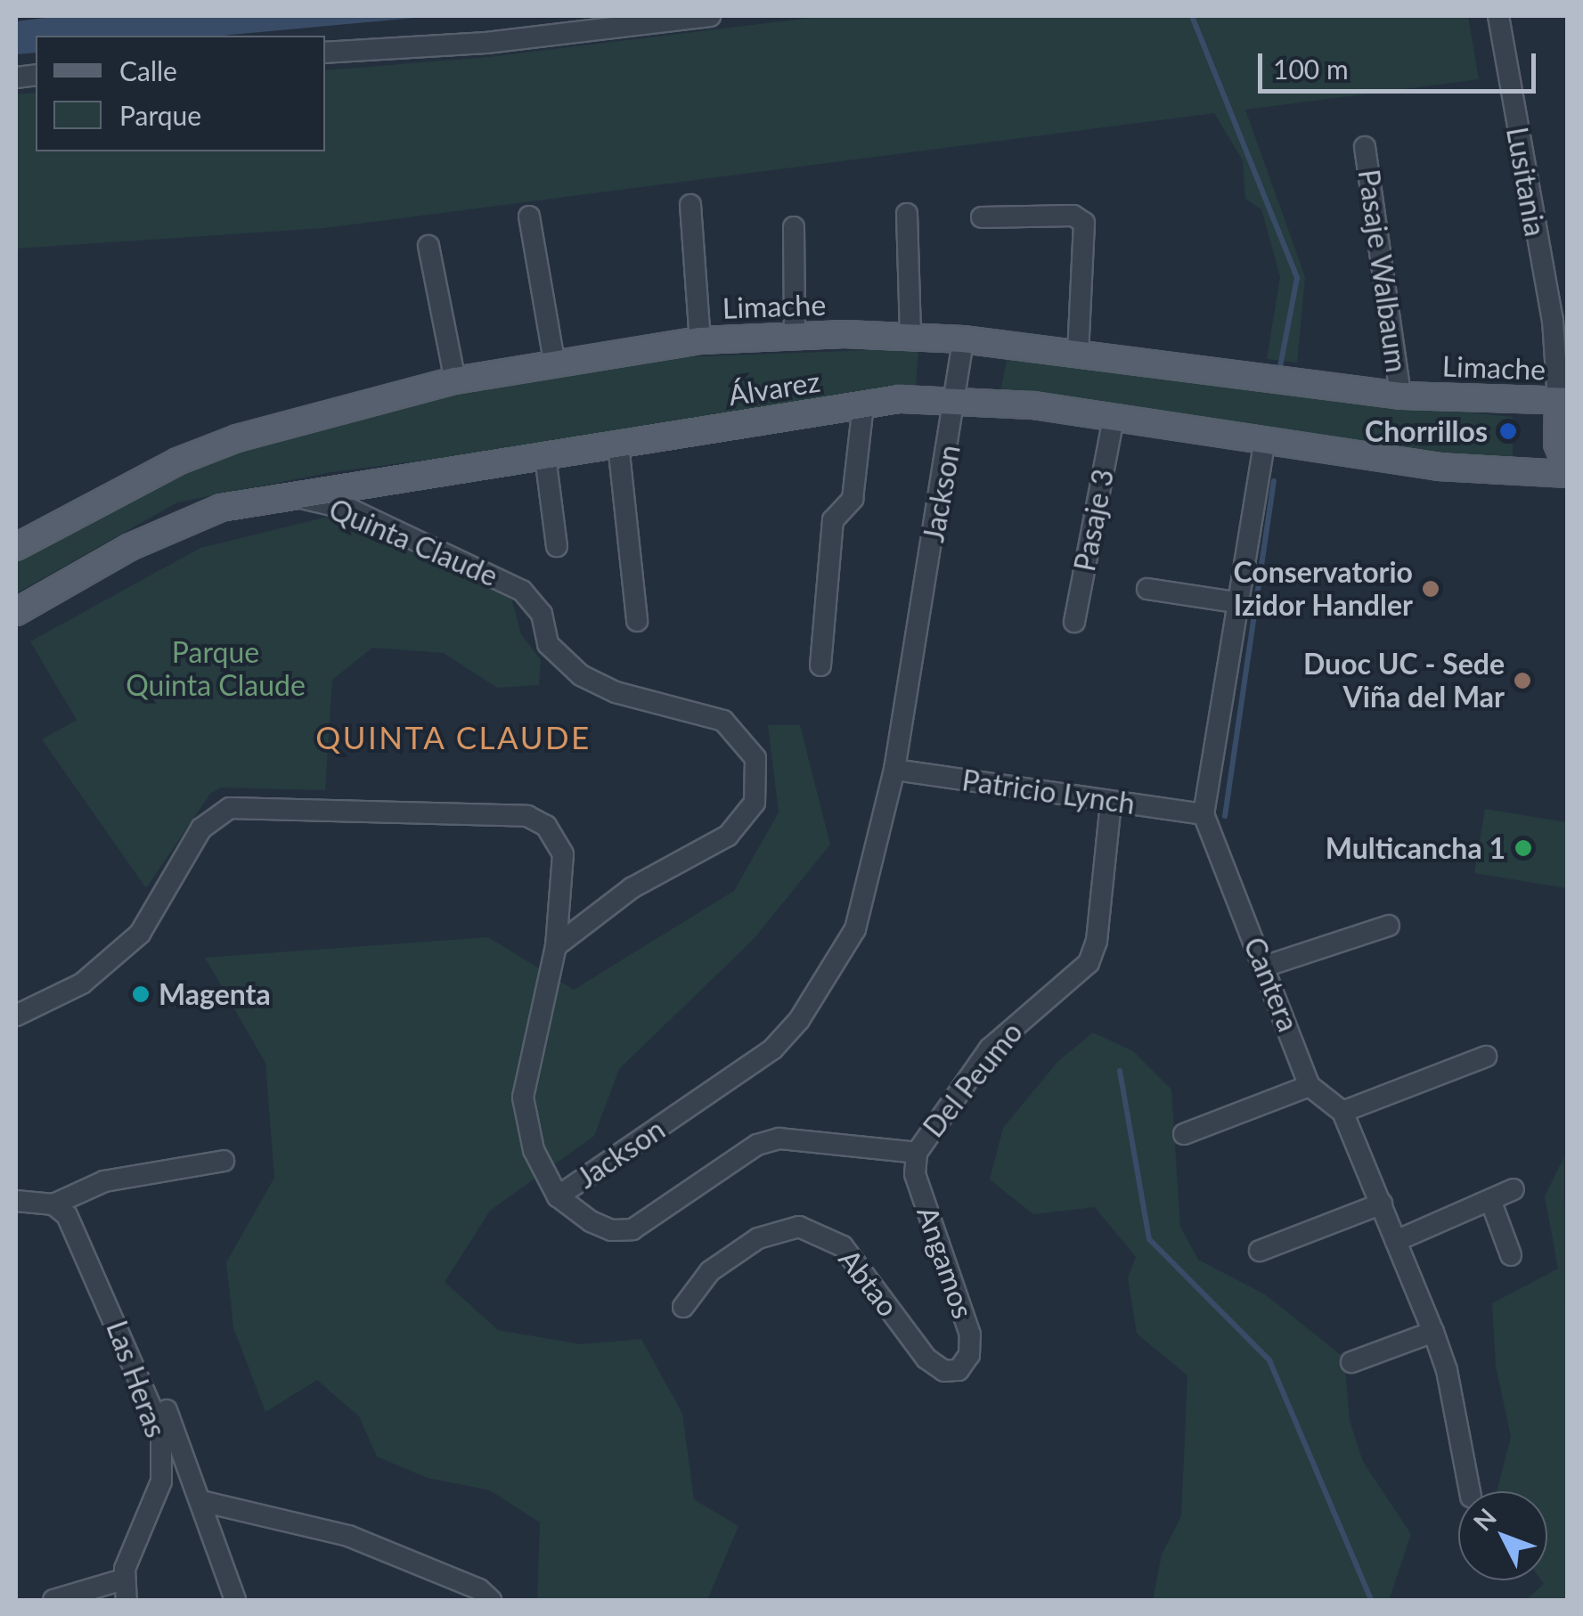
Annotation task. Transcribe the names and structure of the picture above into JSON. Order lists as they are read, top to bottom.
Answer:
{
  "streets": {
    "main road": ["Limache", "Álvarez"],
    "street": [
      "Lusitania",
      "Pasaje Walbaum",
      "Jackson",
      "Pasaje 3",
      "Quinta Claude",
      "Patricio Lynch",
      "Cantera",
      "Del Peumo",
      "Angamos",
      "Abtao",
      "Las Heras"
    ]
  },
  "crossings": [
    ["Lusitania", "Limache"],
    ["Pasaje Walbaum", "Limache"],
    ["Limache", "Jackson"],
    ["Álvarez", "Jackson"],
    ["Álvarez", "Pasaje 3"],
    ["Álvarez", "Quinta Claude"],
    ["Álvarez", "Cantera"],
    ["Jackson", "Quinta Claude"],
    ["Jackson", "Patricio Lynch"],
    ["Jackson", "Del Peumo"],
    ["Patricio Lynch", "Cantera"],
    ["Patricio Lynch", "Del Peumo"],
    ["Del Peumo", "Angamos"],
    ["Angamos", "Abtao"]
  ],
  "districts": ["QUINTA CLAUDE"],
  "parks": ["Parque Quinta Claude"],
  "places": [
    "Chorrillos",
    "Conservatorio Izidor Handler",
    "Duoc UC - Sede Viña del Mar",
    "Multicancha 1",
    "Magenta"
  ],
  "legend": ["Calle", "Parque"],
  "scale_bar": "100 m",
  "north": "top left"
}
